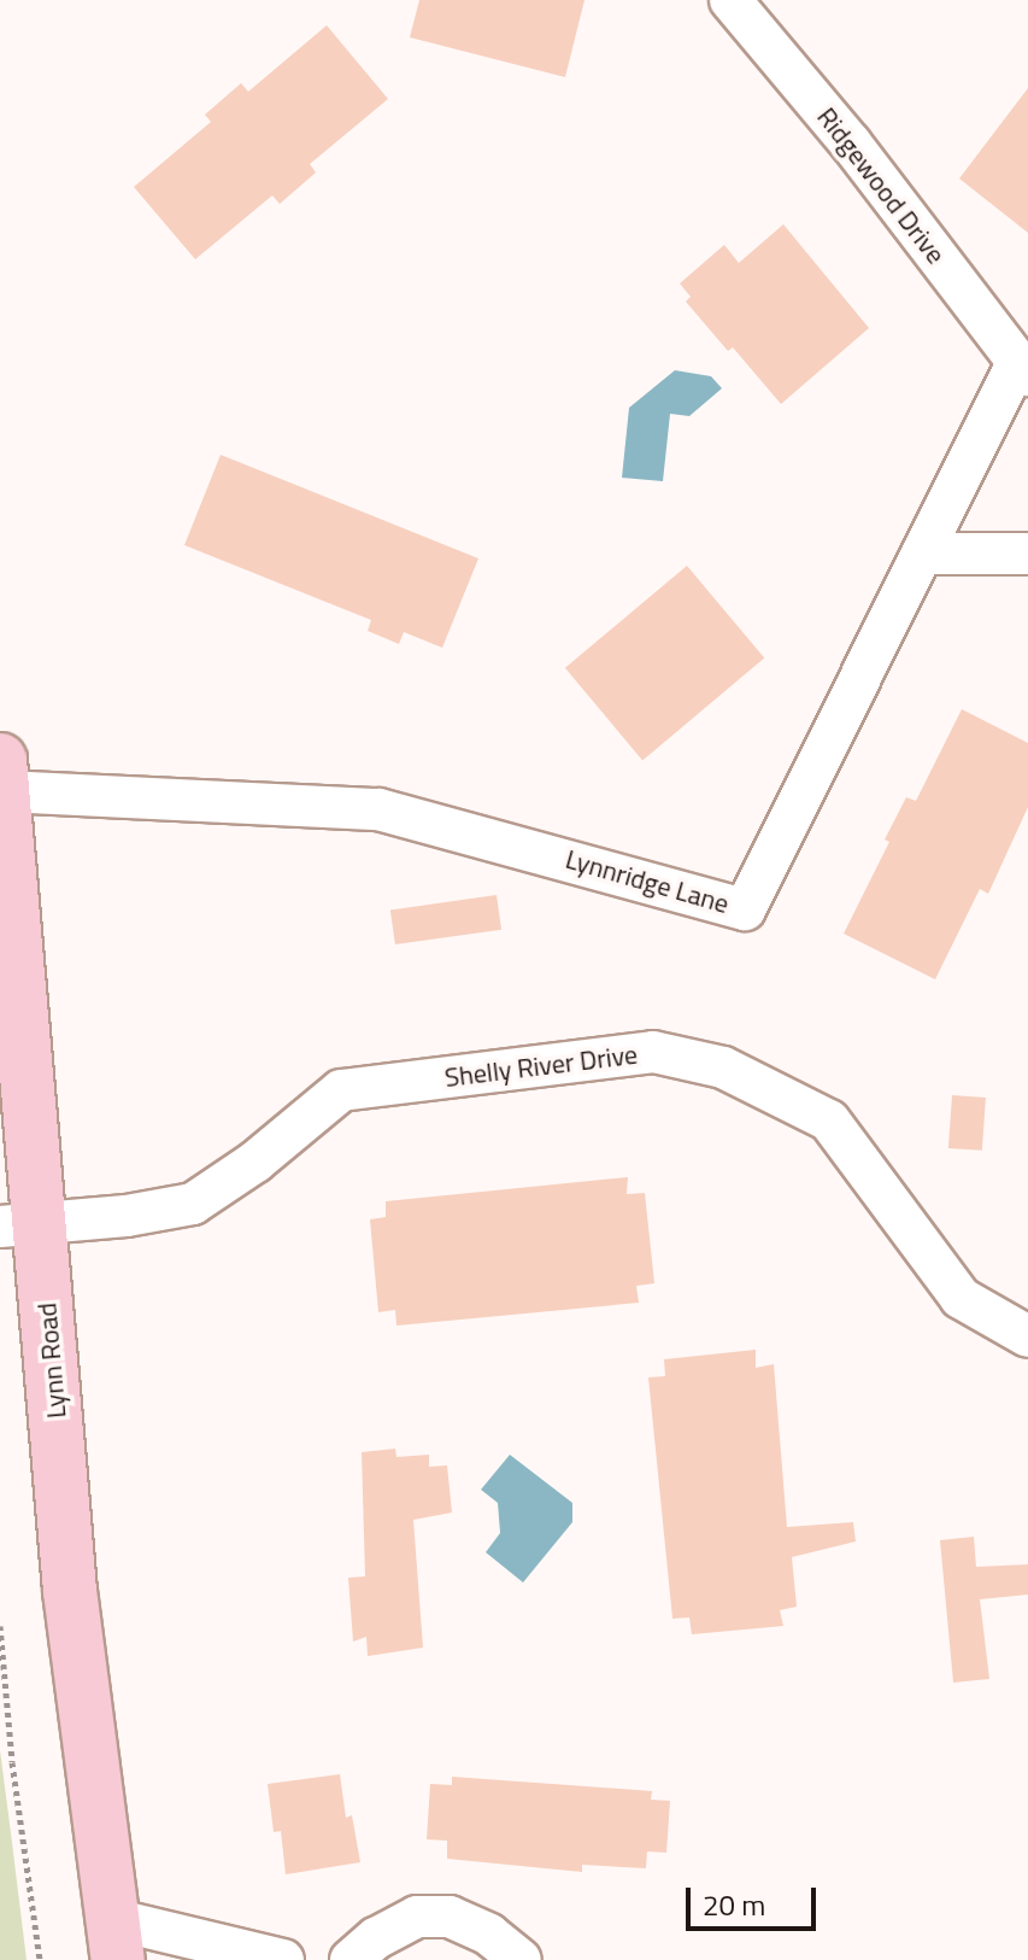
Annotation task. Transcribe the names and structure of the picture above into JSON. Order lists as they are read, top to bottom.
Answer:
{
  "streets": {
    "main road": ["Lynn Road"],
    "street": ["Ridgewood Drive", "Lynnridge Lane", "Shelly River Drive"]
  },
  "crossings": [
    ["Ridgewood Drive", "Lynnridge Lane"],
    ["Lynnridge Lane", "Lynn Road"],
    ["Shelly River Drive", "Lynn Road"]
  ],
  "scale_bar": "20 m"
}
